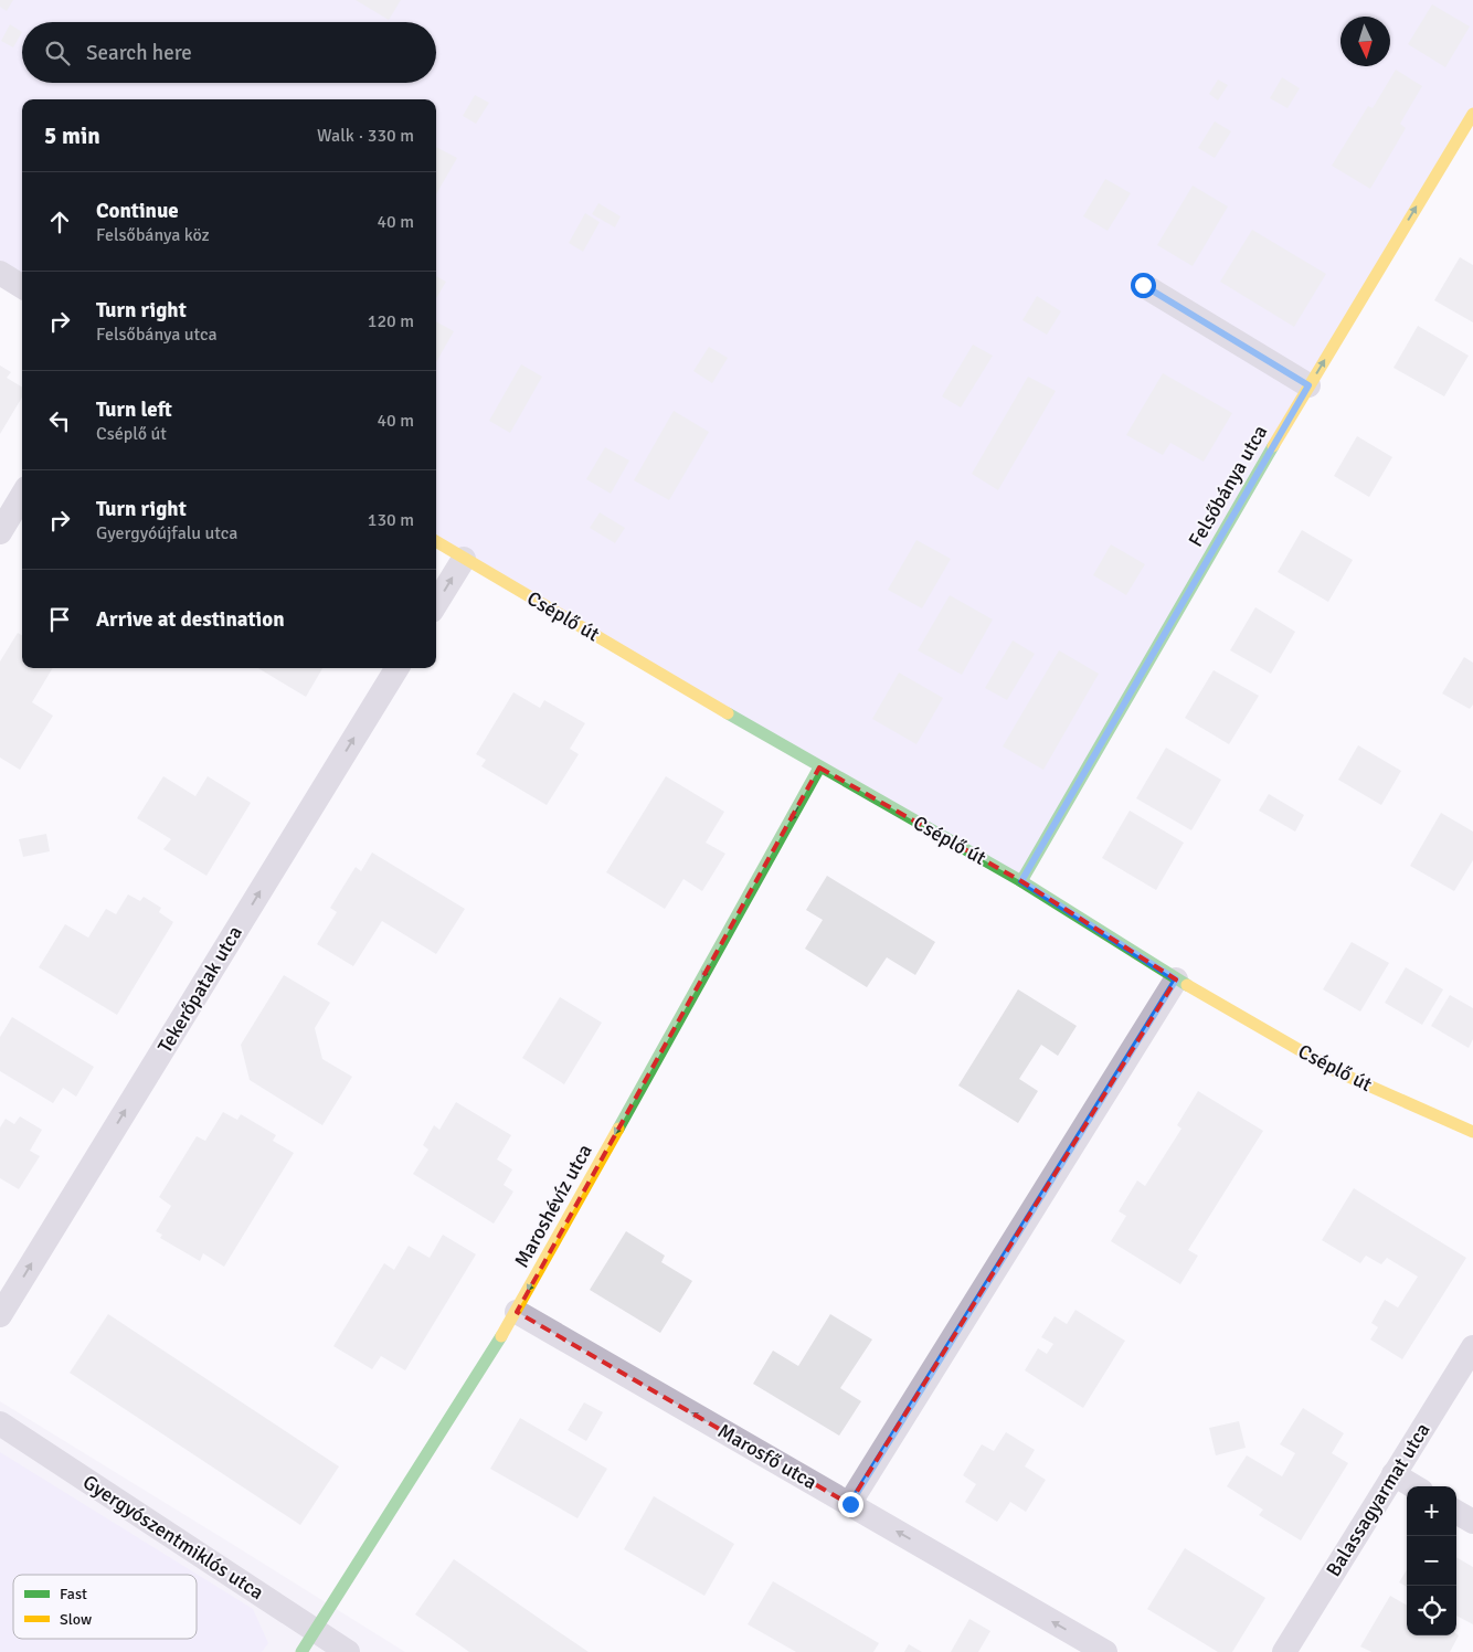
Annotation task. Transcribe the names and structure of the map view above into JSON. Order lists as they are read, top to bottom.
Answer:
{
  "streets": {
    "street": [
      "Felsőbánya utca",
      "Cséplő út",
      "Tekerőpatak utca",
      "Maroshévíz utca",
      "Marosfő utca",
      "Balassagyarmat utca",
      "Gyergyószentmiklós utca"
    ]
  },
  "crossings": [
    ["Felsőbánya utca", "Cséplő út"],
    ["Cséplő út", "Maroshévíz utca"],
    ["Maroshévíz utca", "Marosfő utca"],
    ["Maroshévíz utca", "Gyergyószentmiklós utca"]
  ],
  "one_way": [
    "Felsőbánya utca",
    "Tekerőpatak utca",
    "Maroshévíz utca",
    "Marosfő utca"
  ],
  "legend": ["Fast", "Slow"],
  "north": "bottom",
  "page": {
    "search": "Search here",
    "heading": ["5 min", "Walk · 330 m"],
    "list": [
      ["Continue", "Felsőbánya köz", "40 m"],
      ["Turn right", "Felsőbánya utca", "120 m"],
      ["Turn left", "Cséplő út", "40 m"],
      ["Turn right", "Gyergyóújfalu utca", "130 m"],
      "Arrive at destination"
    ],
    "map_buttons": ["+", "−"]
  }
}
